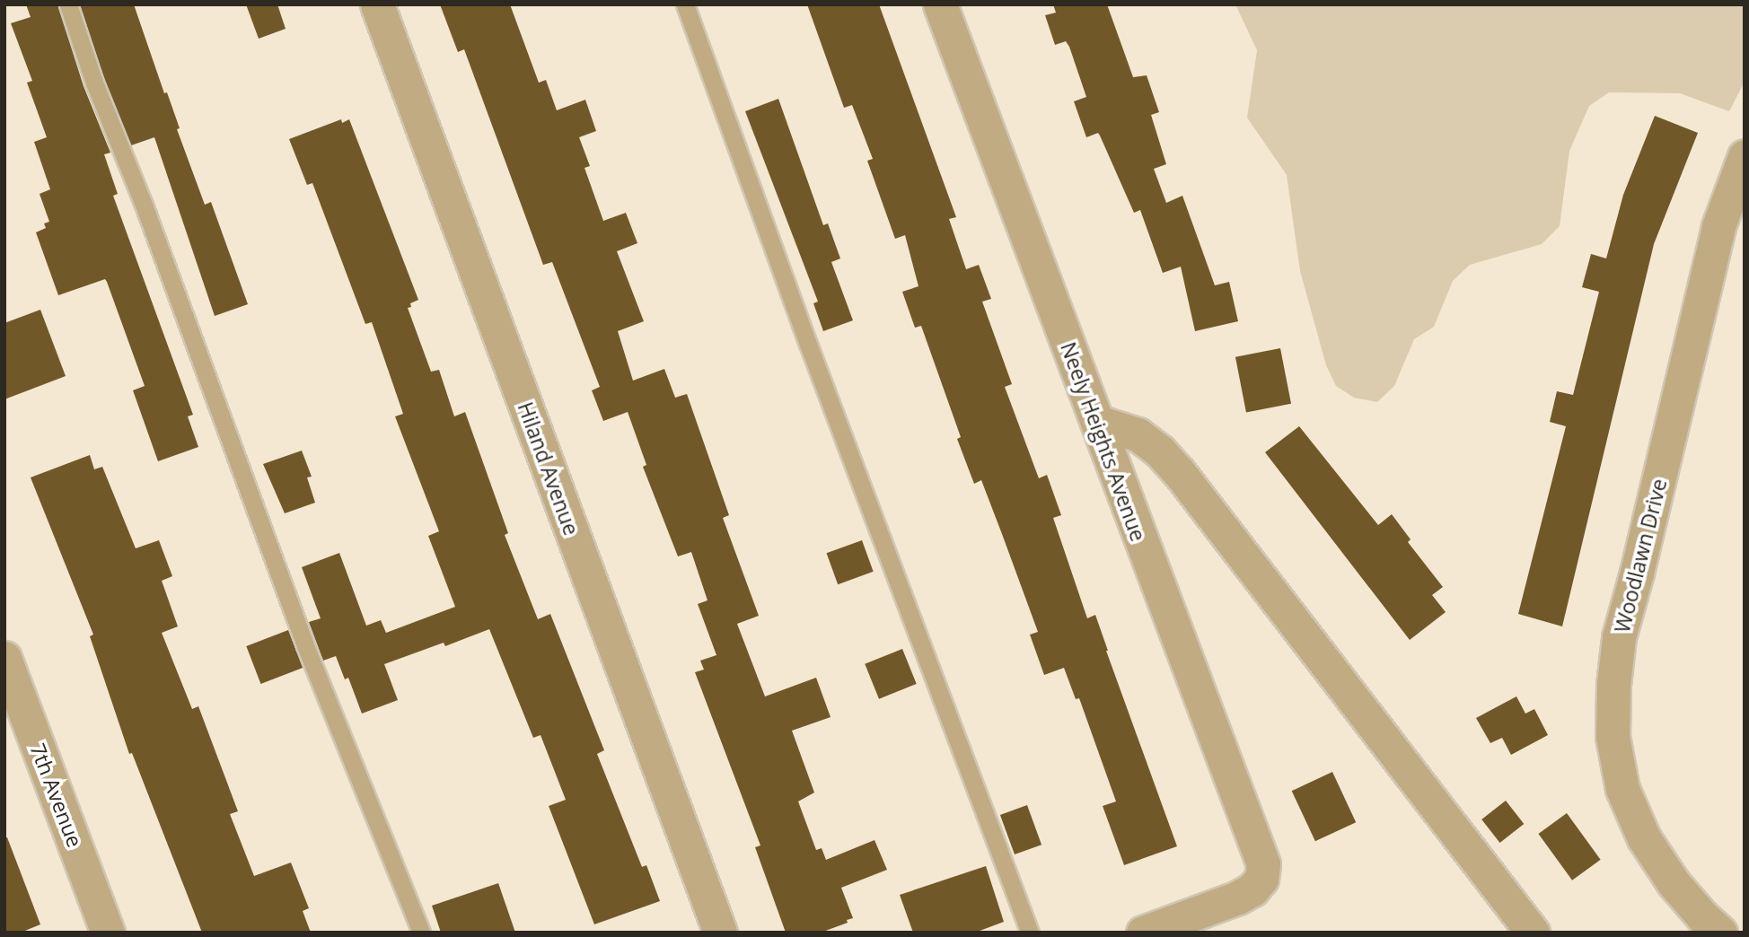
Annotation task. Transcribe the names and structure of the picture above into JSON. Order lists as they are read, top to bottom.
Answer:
{
  "streets": {
    "street": [
      "Neely Heights Avenue",
      "Hiland Avenue",
      "Woodlawn Drive",
      "7th Avenue"
    ]
  }
}
